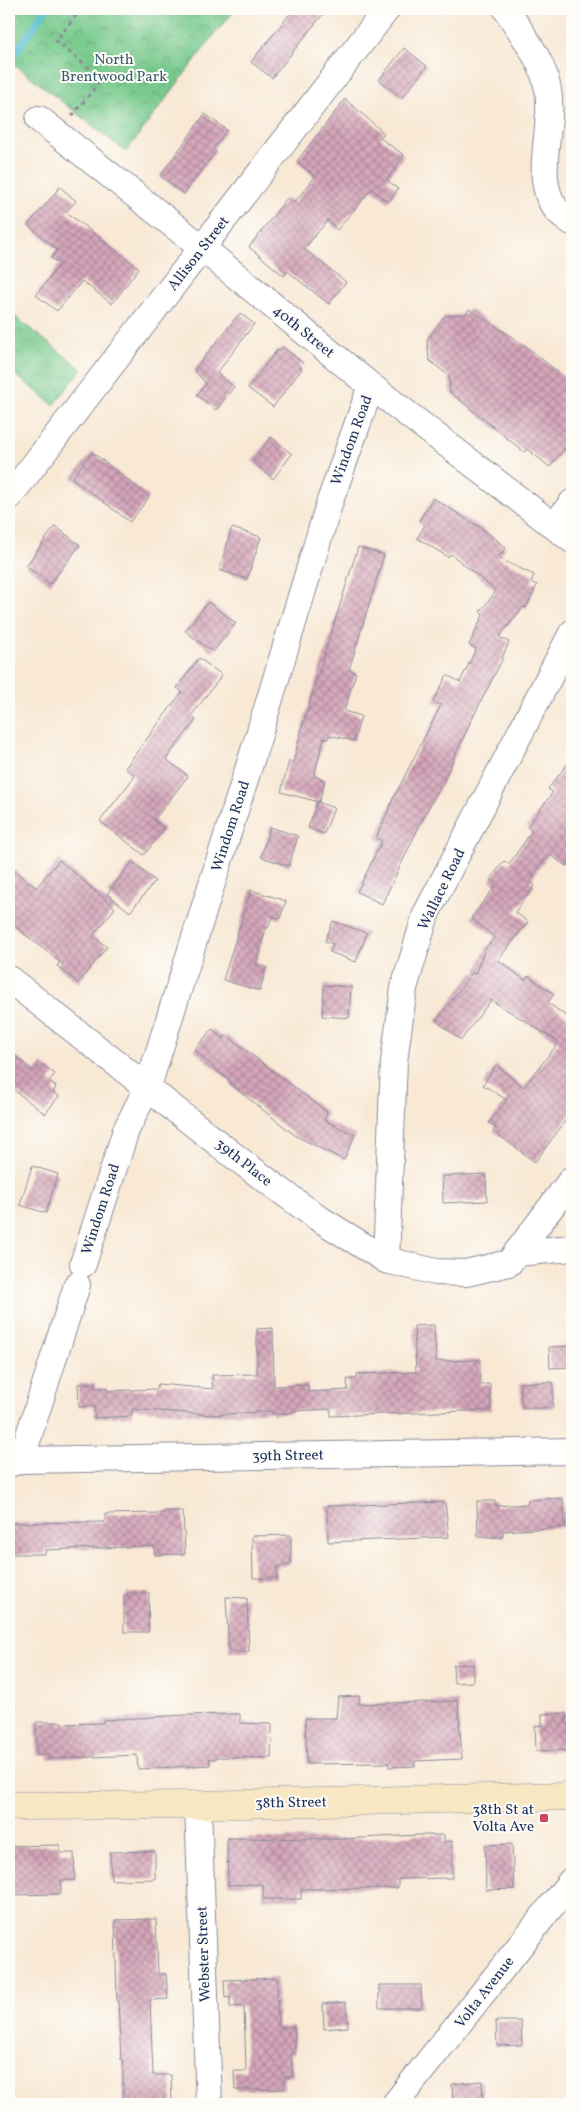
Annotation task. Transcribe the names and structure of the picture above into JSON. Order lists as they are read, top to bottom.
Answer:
{
  "streets": {
    "main road": ["38th Street"],
    "street": [
      "Allison Street",
      "40th Street",
      "Windom Road",
      "Wallace Road",
      "39th Place",
      "39th Street",
      "Webster Street",
      "Volta Avenue"
    ]
  },
  "crossings": [
    ["Allison Street", "40th Street"],
    ["40th Street", "Windom Road"],
    ["Windom Road", "39th Place"],
    ["Windom Road", "39th Street"],
    ["Wallace Road", "39th Place"],
    ["38th Street", "Webster Street"]
  ],
  "parks": ["North Brentwood Park"],
  "places": {
    "transit": ["38th St at Volta Ave"]
  }
}
